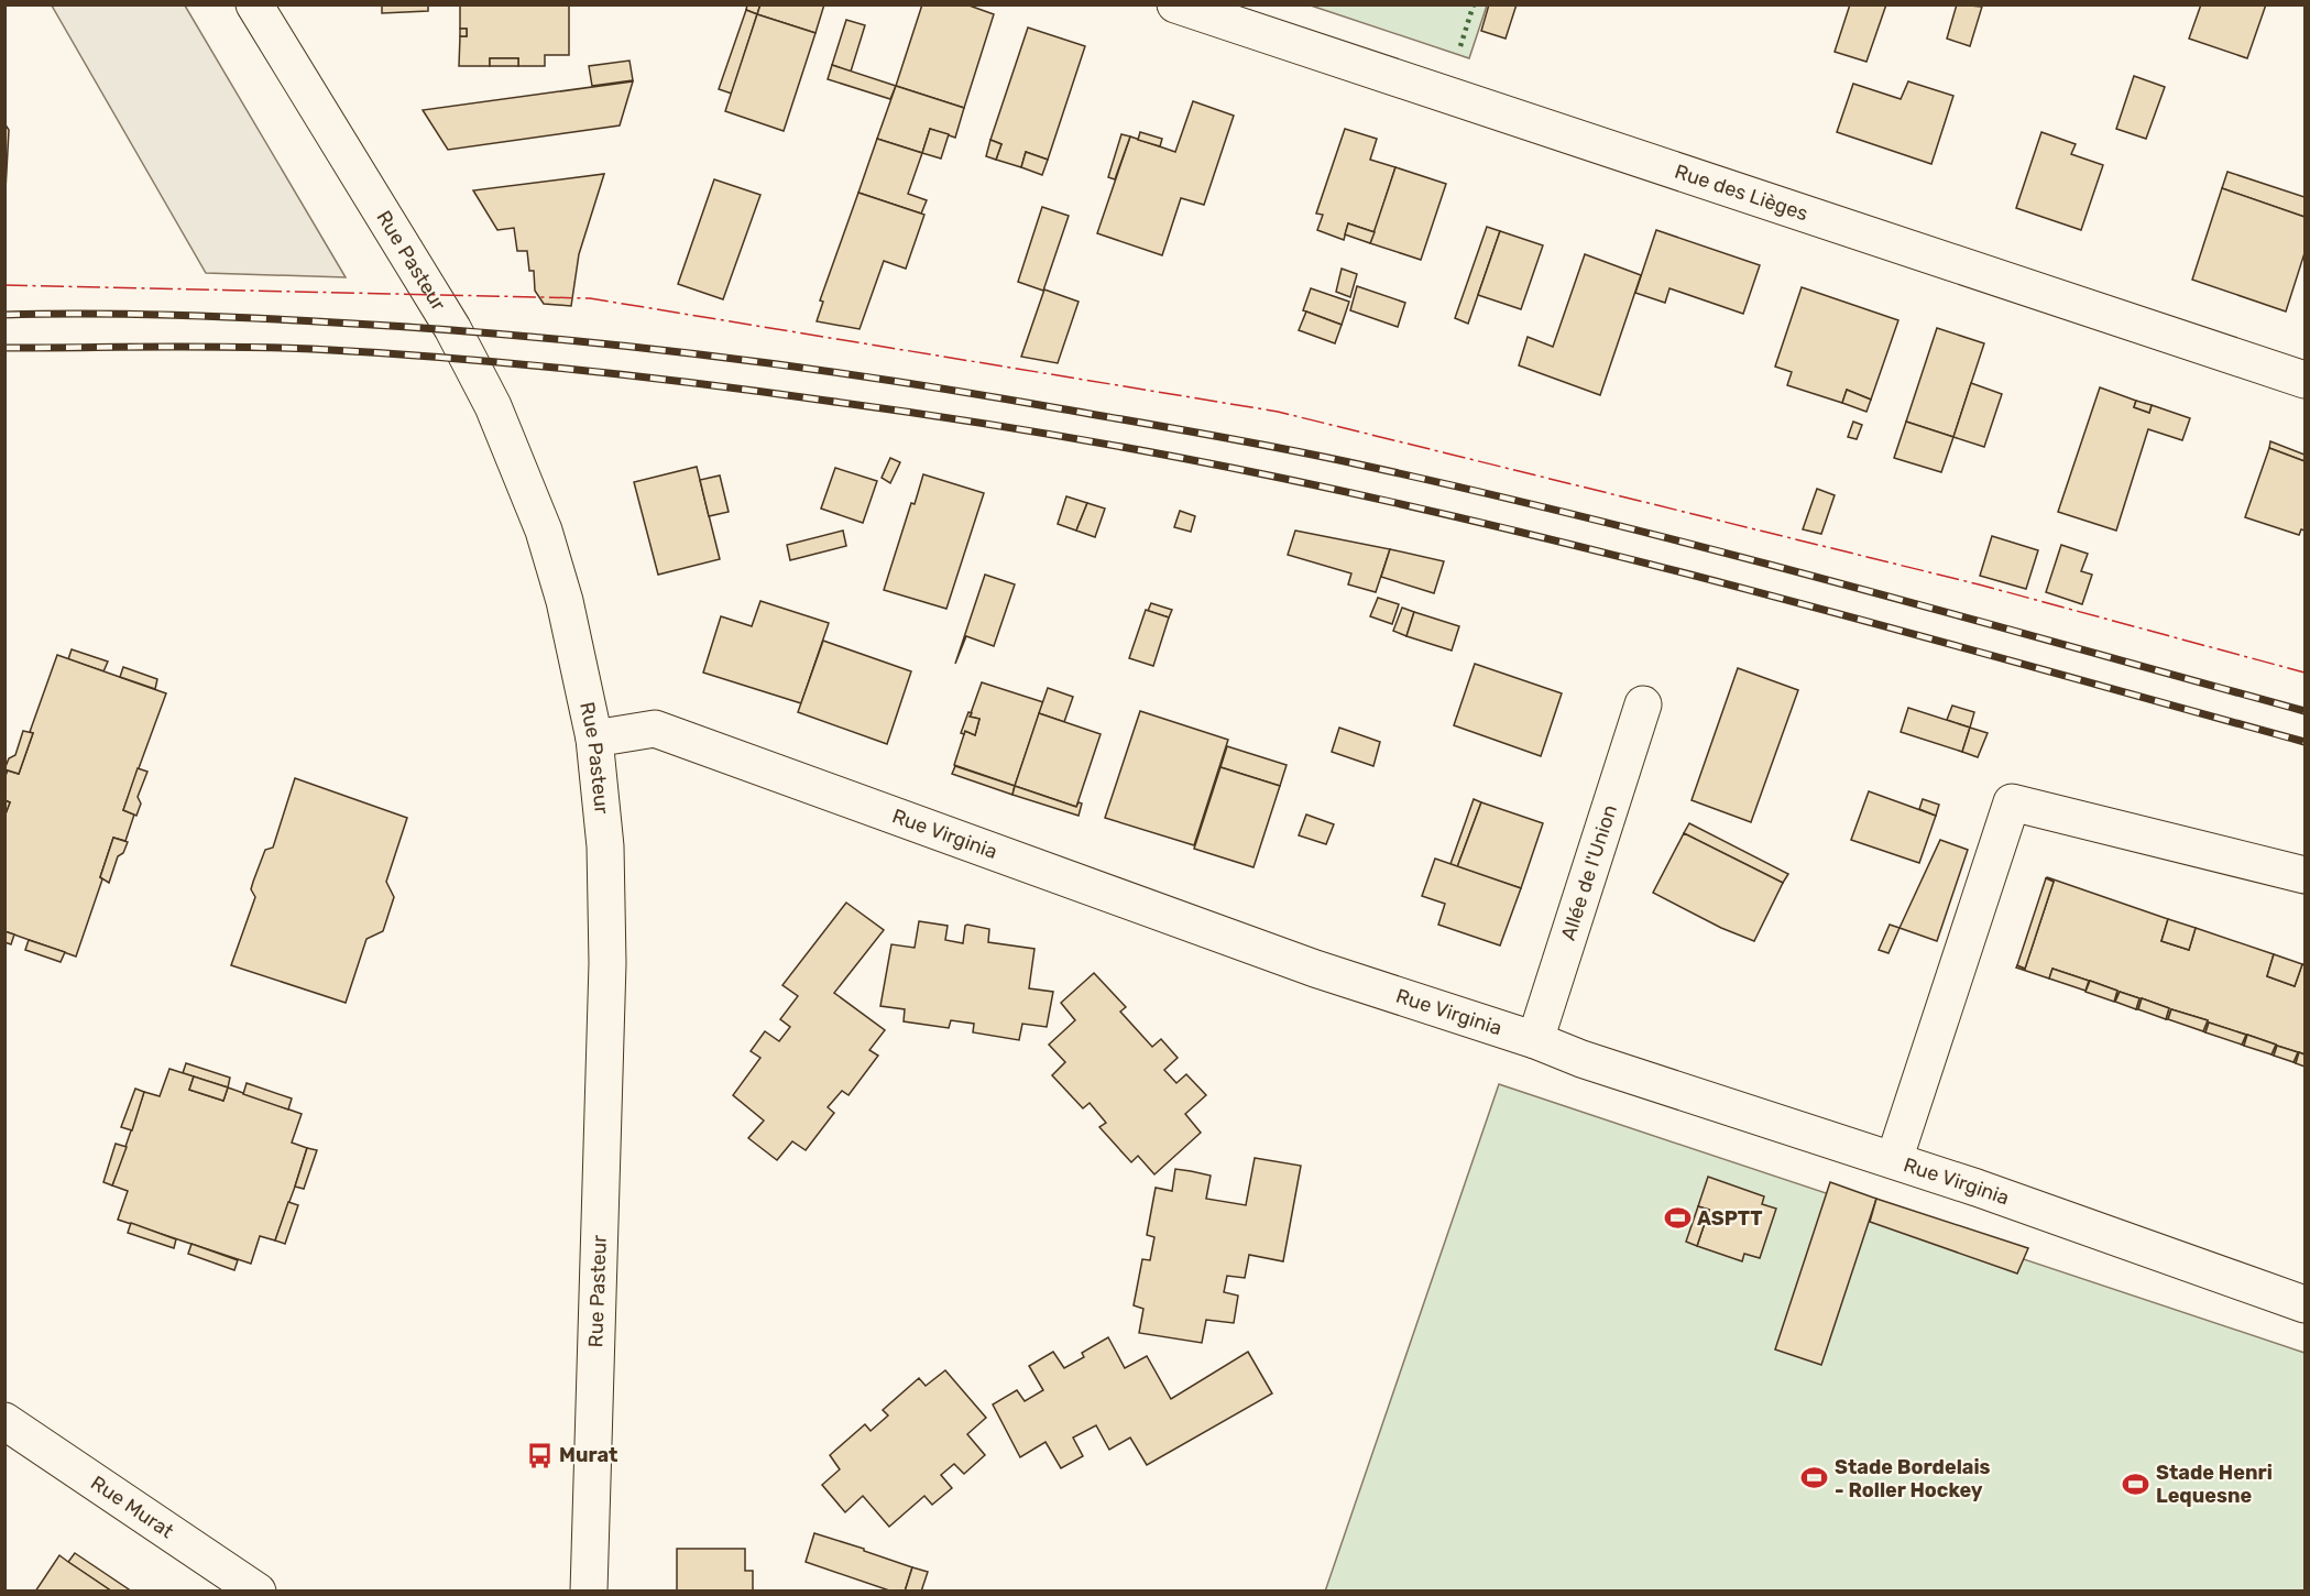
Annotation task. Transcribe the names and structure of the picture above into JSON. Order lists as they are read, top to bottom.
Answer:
{
  "streets": {
    "street": [
      "Rue des Lièges",
      "Rue Pasteur",
      "Rue Virginia",
      "Allée de l'Union",
      "Rue Murat"
    ]
  },
  "crossings": [
    ["Rue Pasteur", "Rue Virginia"],
    ["Rue Virginia", "Allée de l'Union"]
  ],
  "places": {
    "sports": ["ASPTT", "Stade Bordelais - Roller Hockey", "Stade Henri Lequesne"],
    "bus stop": ["Murat"]
  }
}
